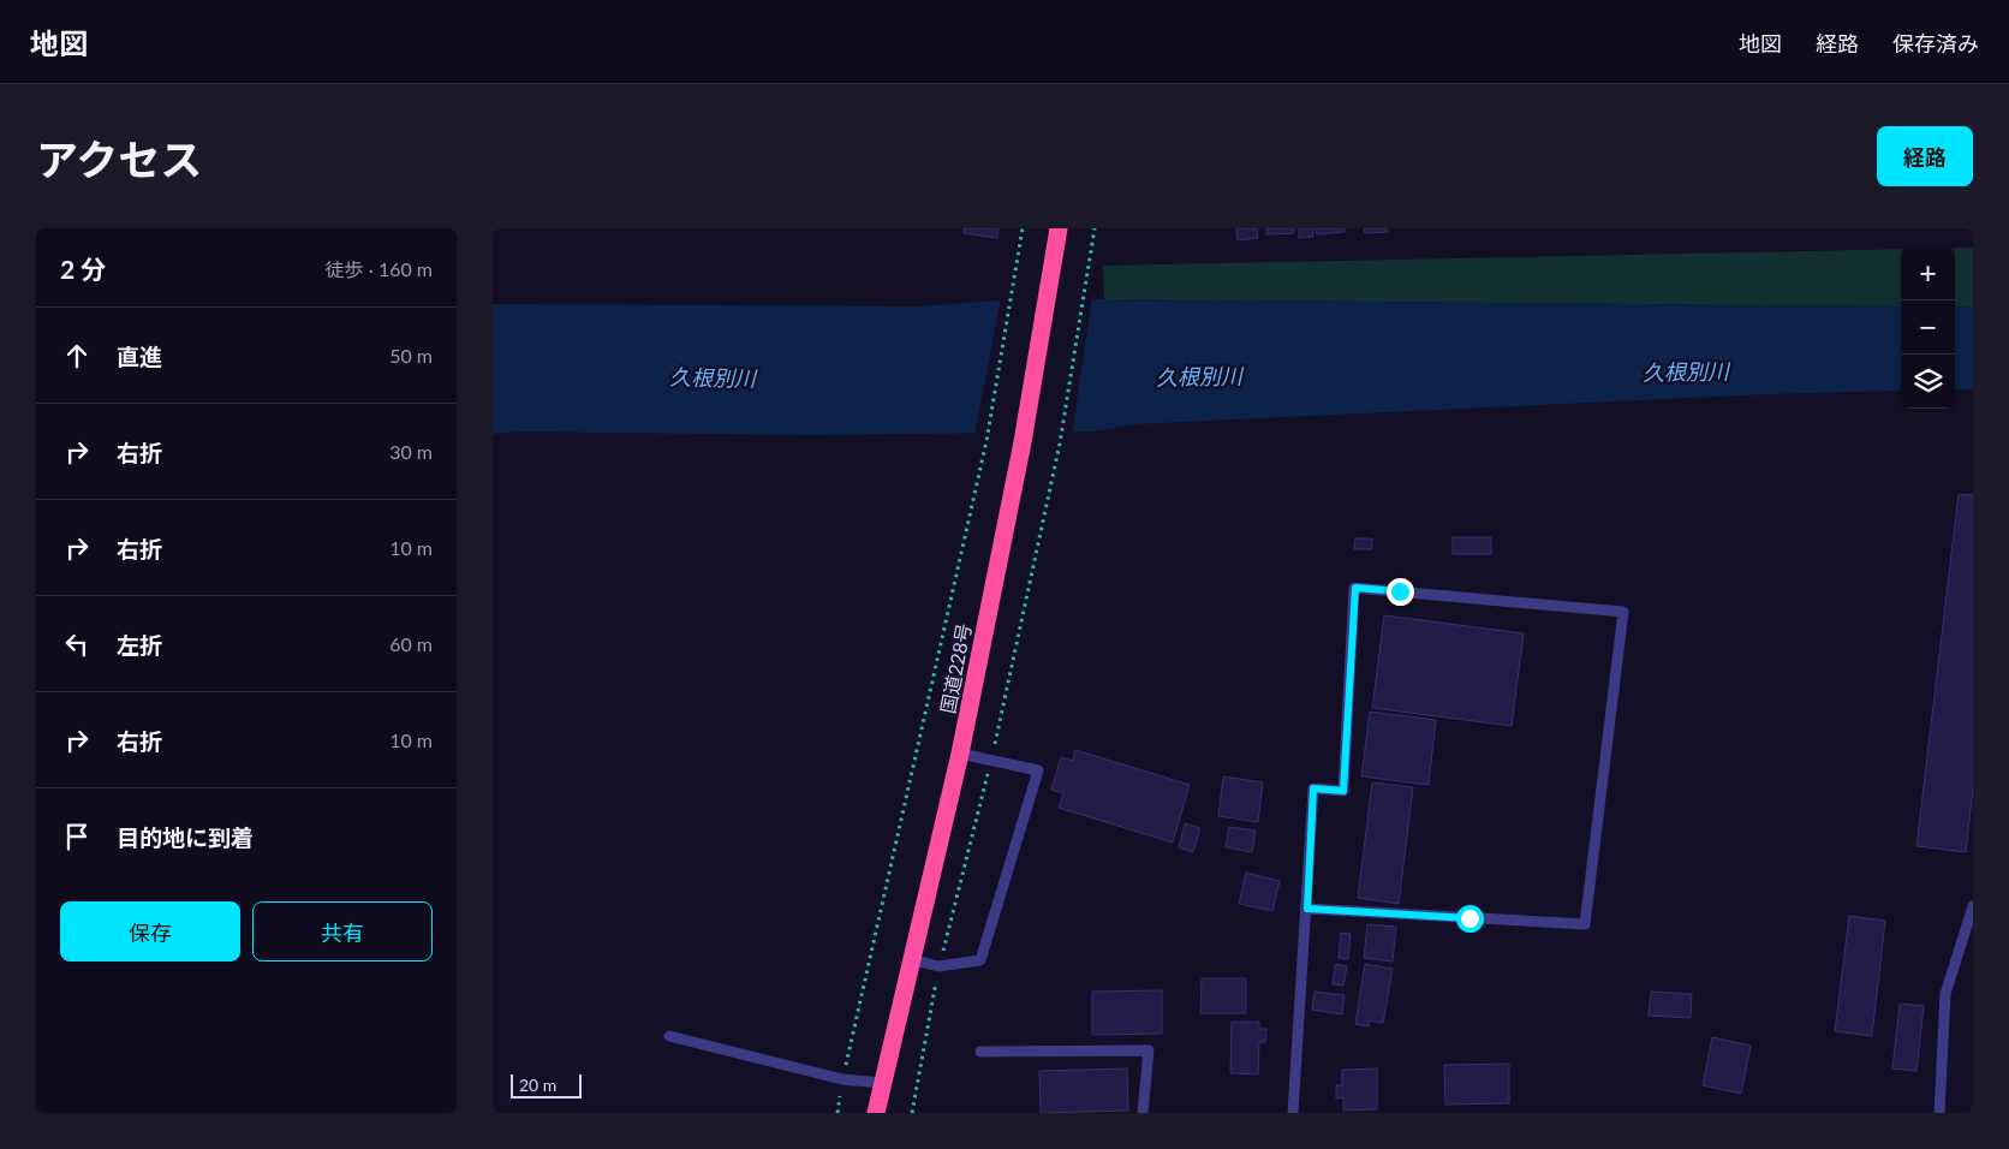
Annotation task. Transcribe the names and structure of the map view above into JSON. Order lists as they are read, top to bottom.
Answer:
{
  "streets": {
    "highway": ["国道228号"]
  },
  "water": ["久根別川"],
  "scale_bar": "20 m",
  "page": {
    "header": "地図",
    "nav": ["地図", "経路", "保存済み"],
    "title": "アクセス",
    "buttons": [
      "経路",
      ["保存", "共有"]
    ],
    "heading": ["2 分", "徒歩 · 160 m"],
    "map_buttons": ["+", "−"],
    "list": [
      ["直進", "50 m"],
      ["右折", "30 m"],
      ["右折", "10 m"],
      ["左折", "60 m"],
      ["右折", "10 m"],
      "目的地に到着"
    ],
    "scale": "20 m"
  }
}
